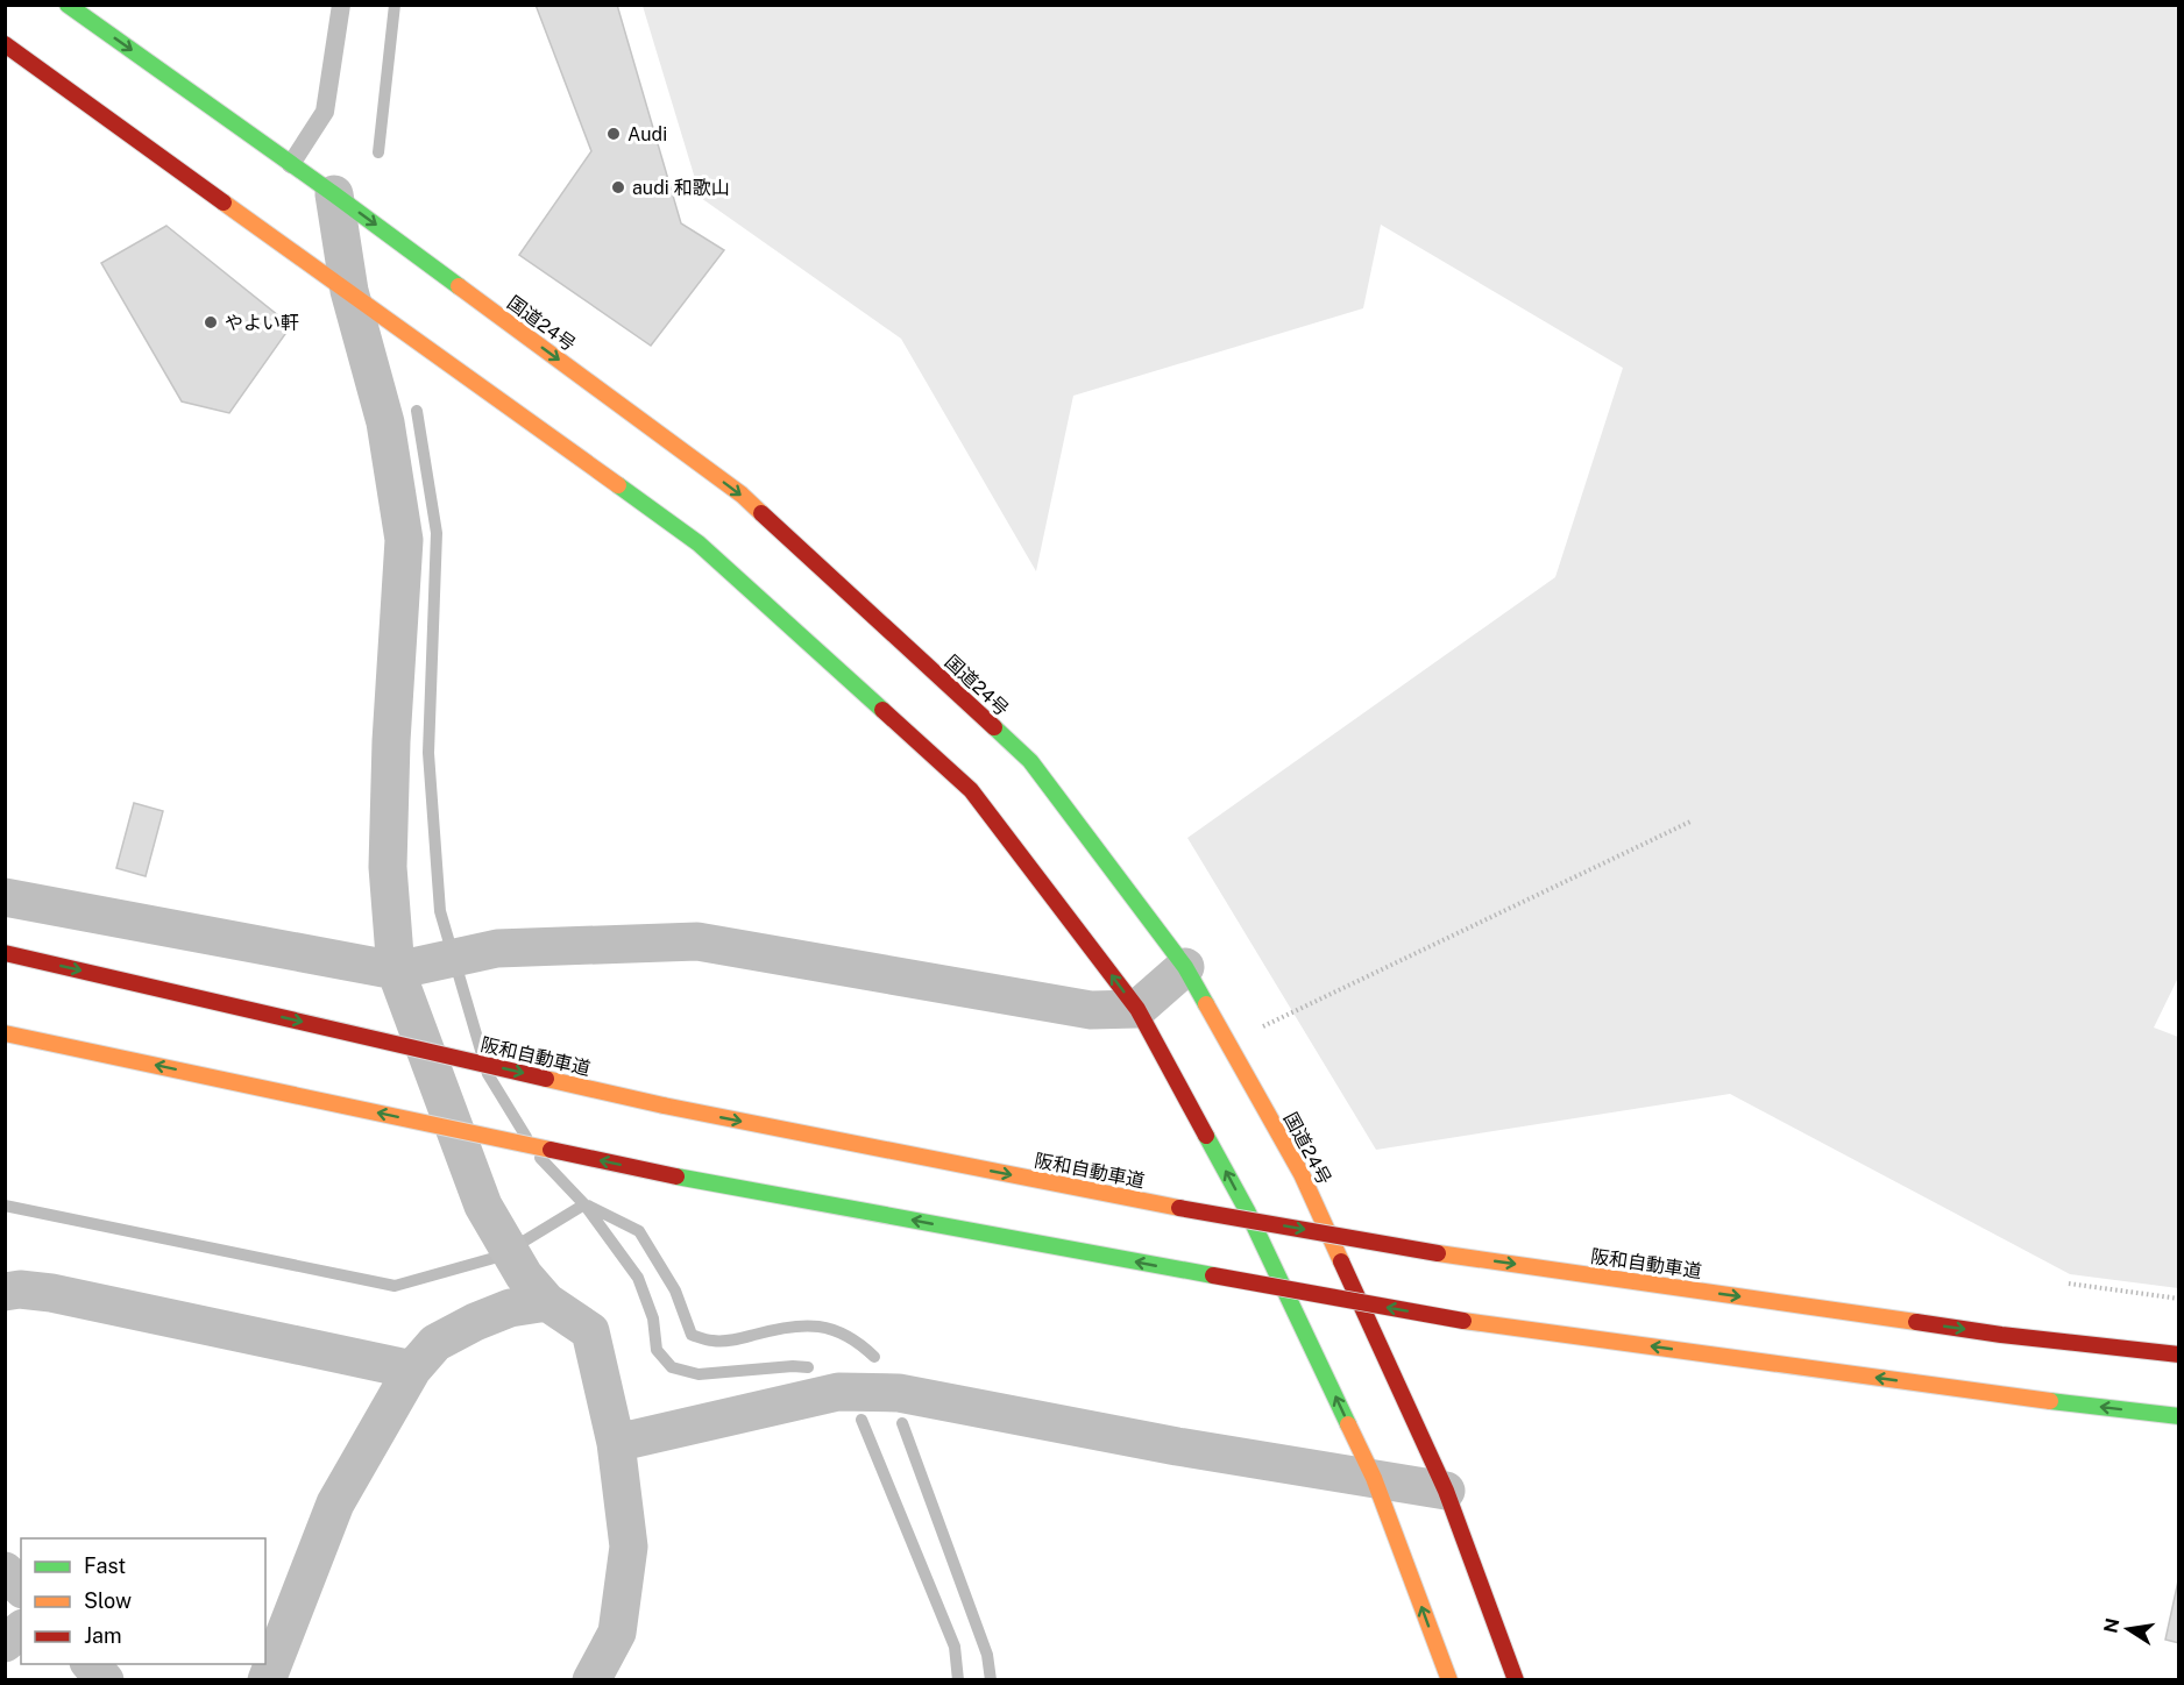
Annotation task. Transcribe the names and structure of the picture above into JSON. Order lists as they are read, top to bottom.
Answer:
{
  "streets": {
    "highway": ["国道24号", "阪和自動車道"]
  },
  "places": ["Audi", "audi 和歌山", "やよい軒"],
  "legend": ["Fast", "Slow", "Jam"],
  "north": "left"
}
